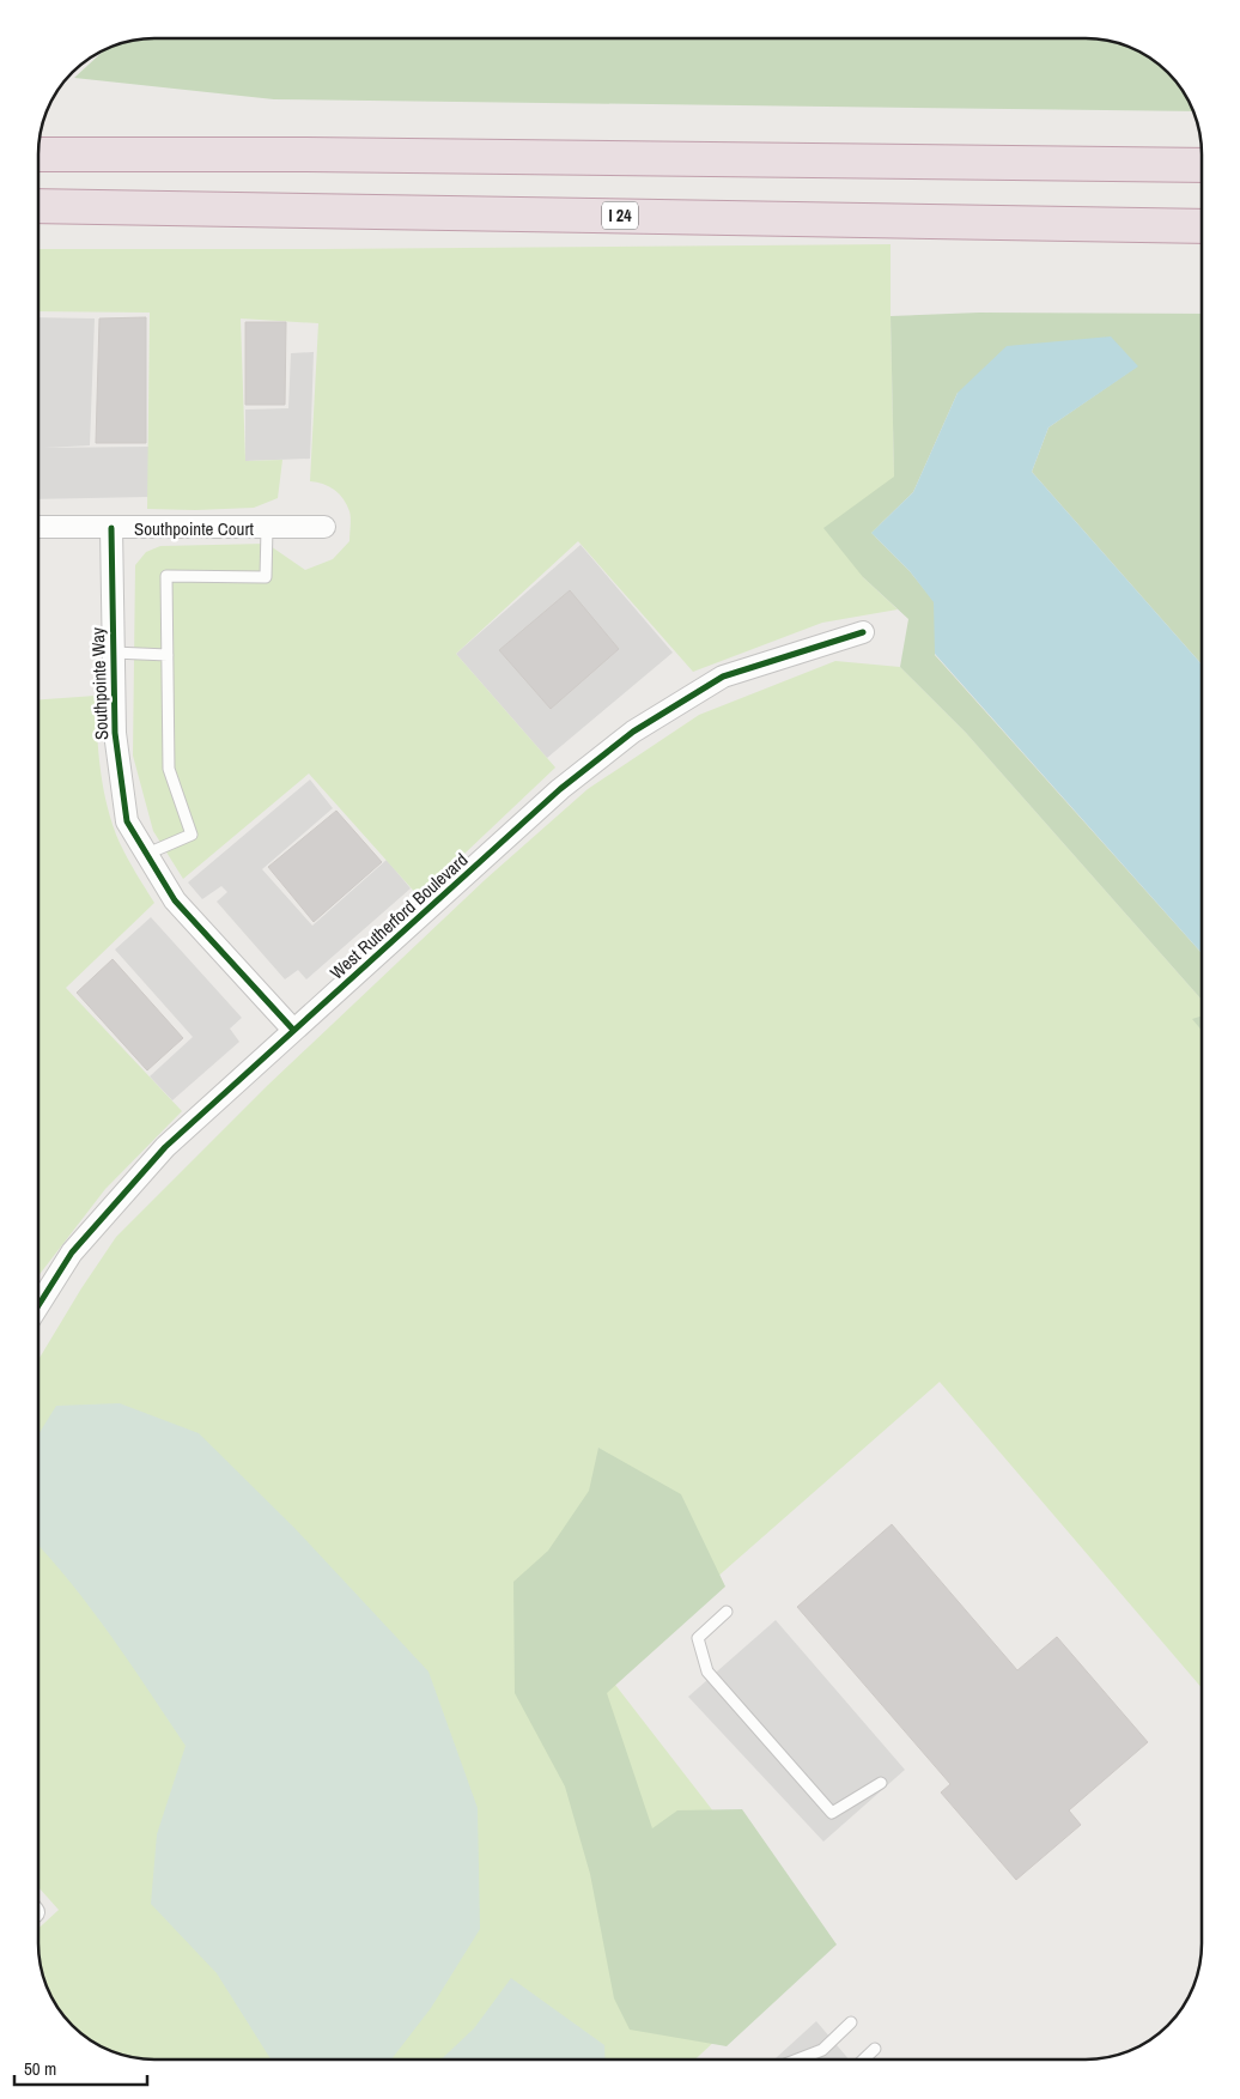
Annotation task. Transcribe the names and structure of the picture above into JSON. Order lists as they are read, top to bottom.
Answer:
{
  "streets": {
    "highway": ["I 24"],
    "street": ["Southpointe Court", "Southpointe Way", "West Rutherford Boulevard"]
  },
  "crossings": [
    ["Southpointe Court", "Southpointe Way"],
    ["Southpointe Way", "West Rutherford Boulevard"]
  ],
  "scale_bar": "50 m"
}
